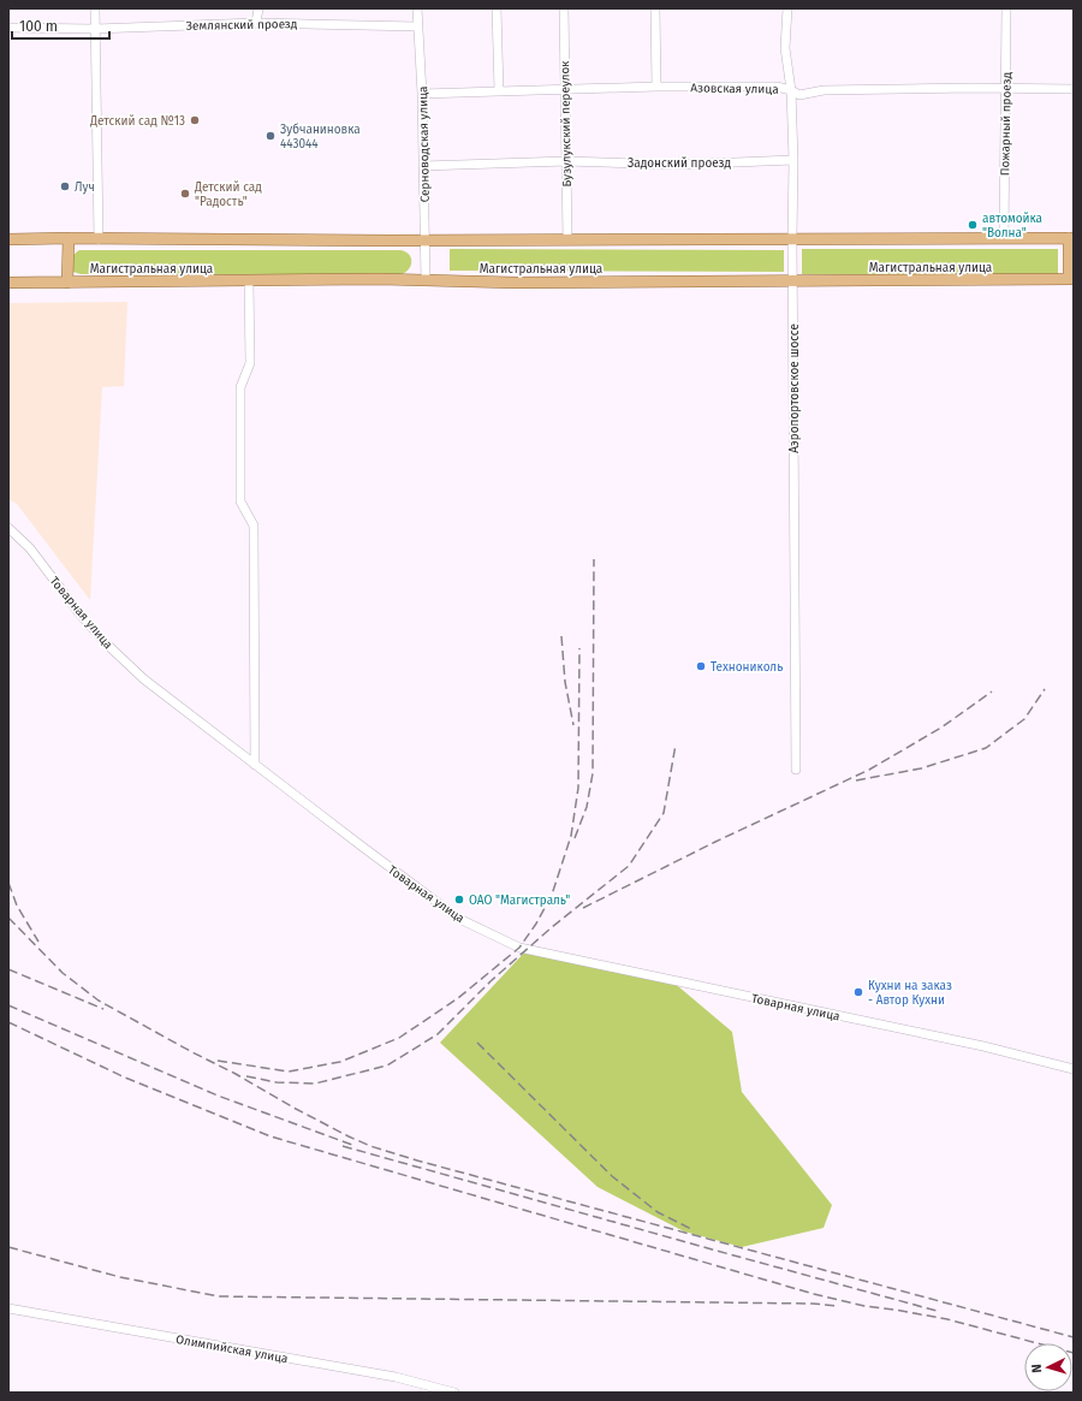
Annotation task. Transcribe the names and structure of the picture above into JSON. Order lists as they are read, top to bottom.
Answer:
{
  "streets": {
    "main road": ["Магистральная улица"],
    "street": [
      "Землянский проезд",
      "Азовская улица",
      "Бузулукский переулок",
      "Пожарный проезд",
      "Серноводская улица",
      "Задонский проезд",
      "Аэропортовское шоссе",
      "Товарная улица",
      "Олимпийская улица"
    ]
  },
  "crossings": [
    ["Землянский проезд", "Серноводская улица"],
    ["Азовская улица", "Бузулукский переулок"],
    ["Азовская улица", "Пожарный проезд"],
    ["Азовская улица", "Серноводская улица"],
    ["Азовская улица", "Аэропортовское шоссе"],
    ["Бузулукский переулок", "Задонский проезд"],
    ["Серноводская улица", "Задонский проезд"],
    ["Серноводская улица", "Магистральная улица"],
    ["Задонский проезд", "Аэропортовское шоссе"],
    ["Магистральная улица", "Аэропортовское шоссе"]
  ],
  "places": [
    "Детский сад №13",
    "Зубчаниновка 443044",
    "Луч",
    "Детский сад \"Радость\"",
    "автомойка \"Волна\"",
    "Технониколь",
    "ОАО \"Магистраль\"",
    "Кухни на заказ - Автор Кухни"
  ],
  "scale_bar": "100 m",
  "north": "left"
}
